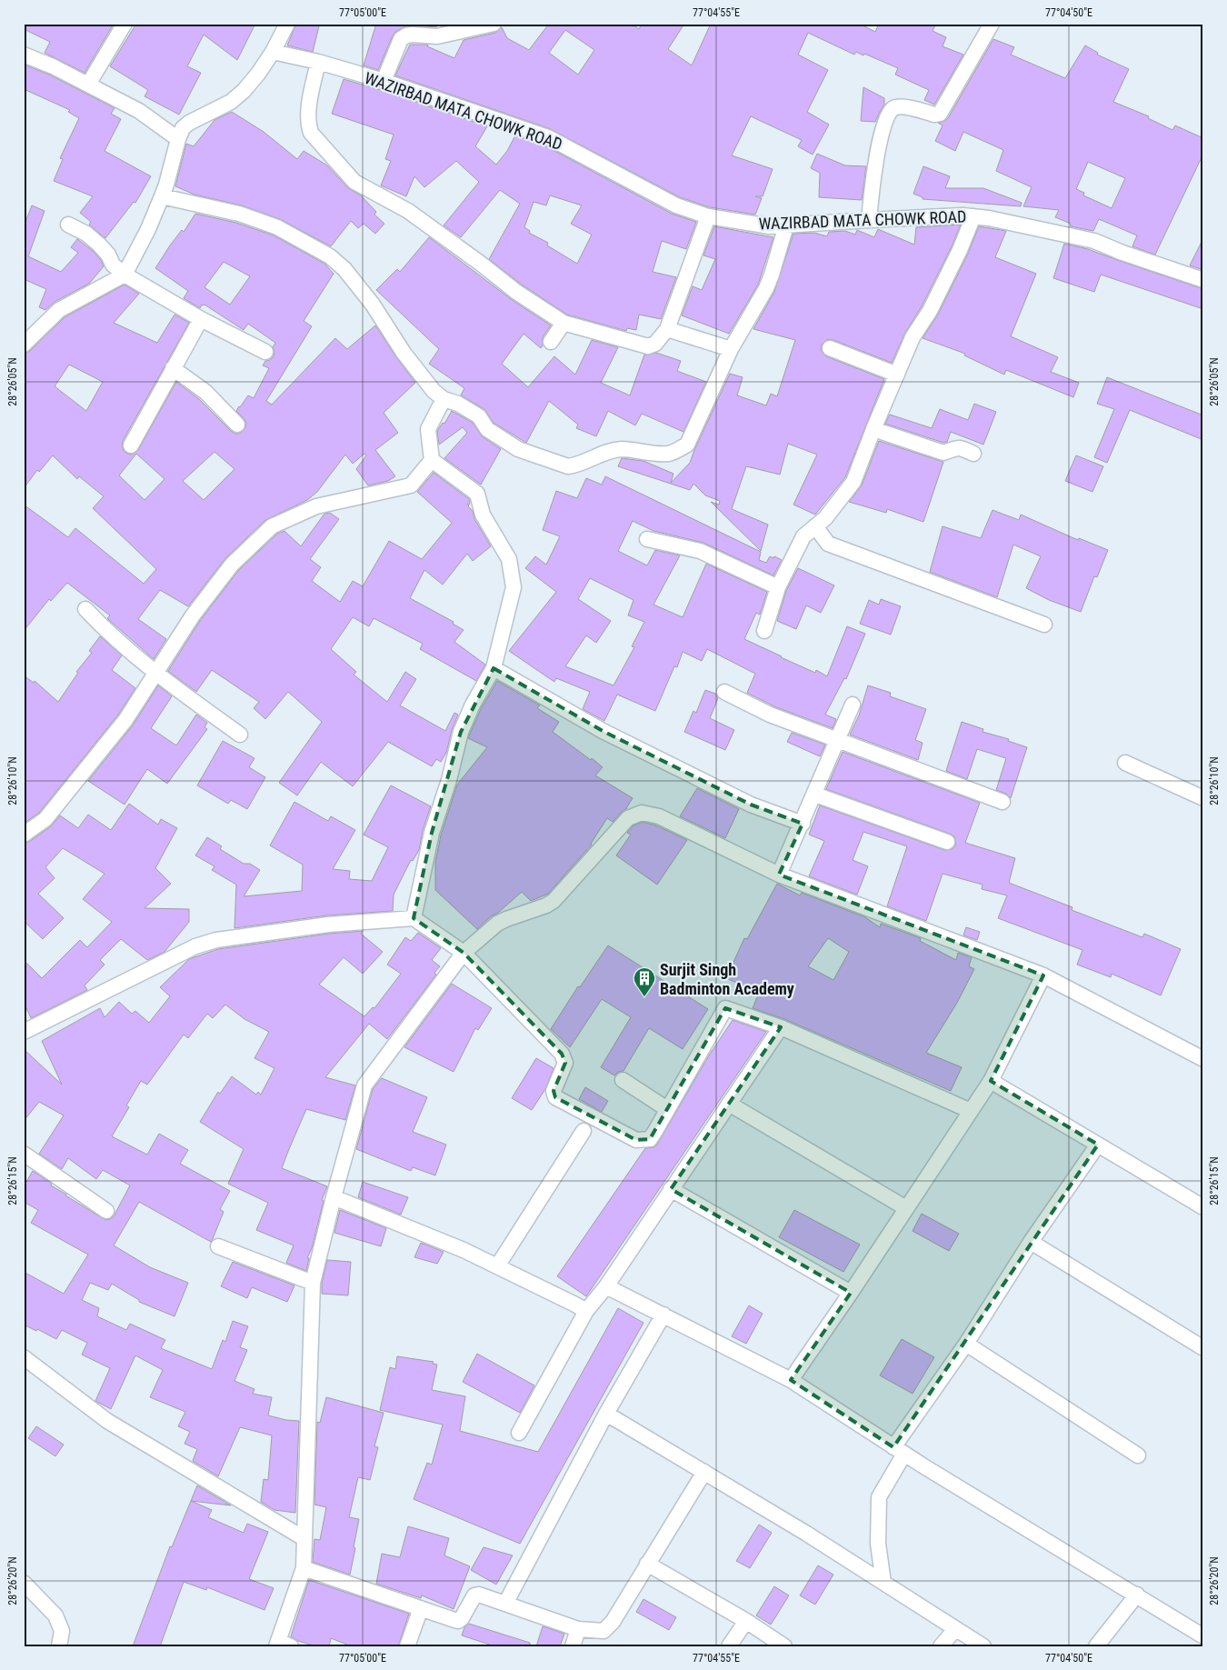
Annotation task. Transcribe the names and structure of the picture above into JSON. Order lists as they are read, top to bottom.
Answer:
{
  "streets": {
    "street": ["WAZIRBAD MATA CHOWK ROAD"]
  },
  "places": {
    "building": ["Surjit Singh Badminton Academy"]
  },
  "coordinates": [
    "77°05'00\"E",
    "77°04'55\"E",
    "77°04'50\"E",
    "28°26'05\"N",
    "28°26'10\"N",
    "28°26'15\"N",
    "28°26'20\"N"
  ]
}
